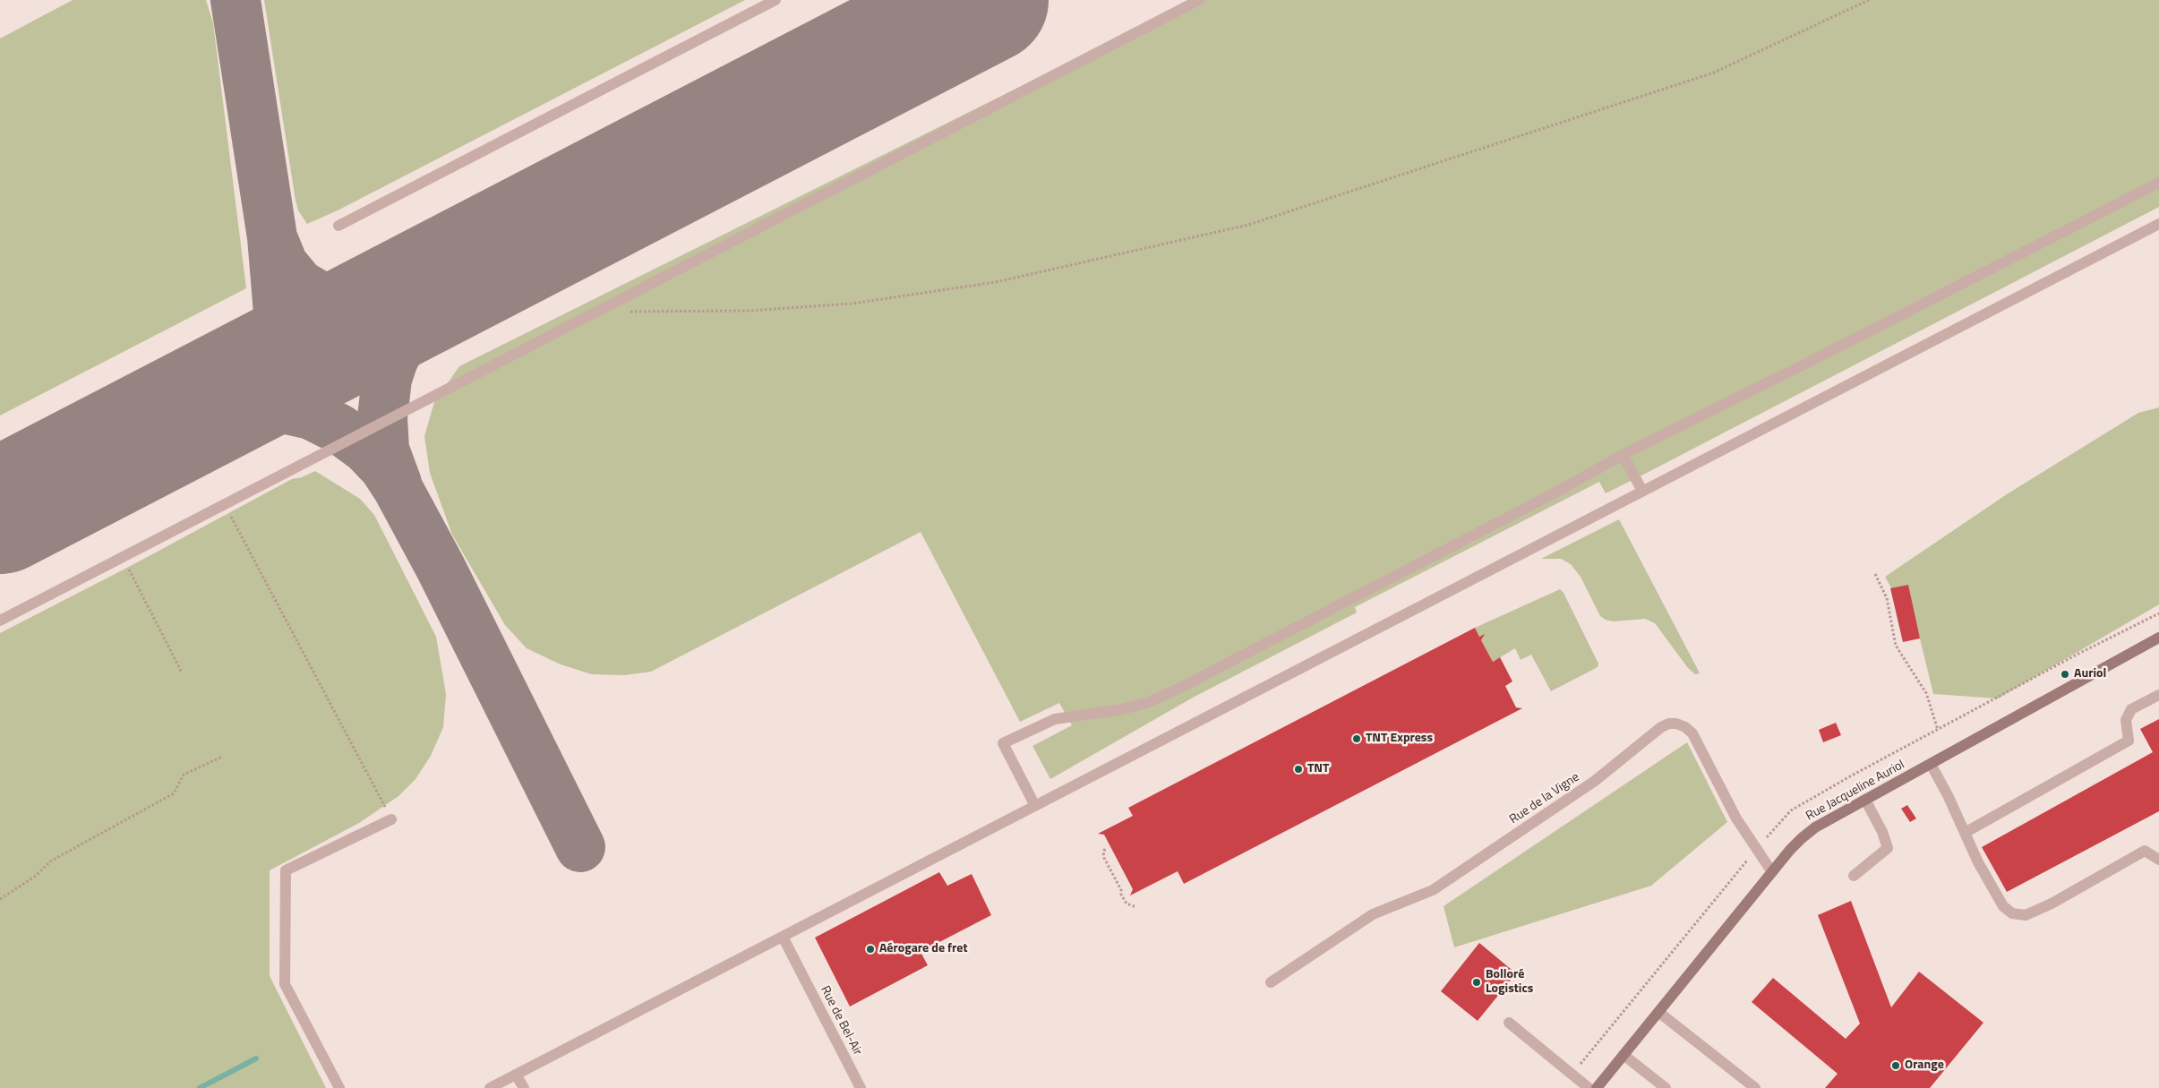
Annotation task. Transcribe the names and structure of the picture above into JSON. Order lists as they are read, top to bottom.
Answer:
{
  "streets": {
    "street": ["Rue Jacqueline Auriol", "Rue de la Vigne", "Rue de Bel-Air"]
  },
  "crossings": [
    ["Rue Jacqueline Auriol", "Rue de la Vigne"]
  ],
  "places": [
    "Auriol",
    "TNT Express",
    "TNT",
    "Aérogare de fret",
    "Bolloré Logistics",
    "Orange"
  ]
}
